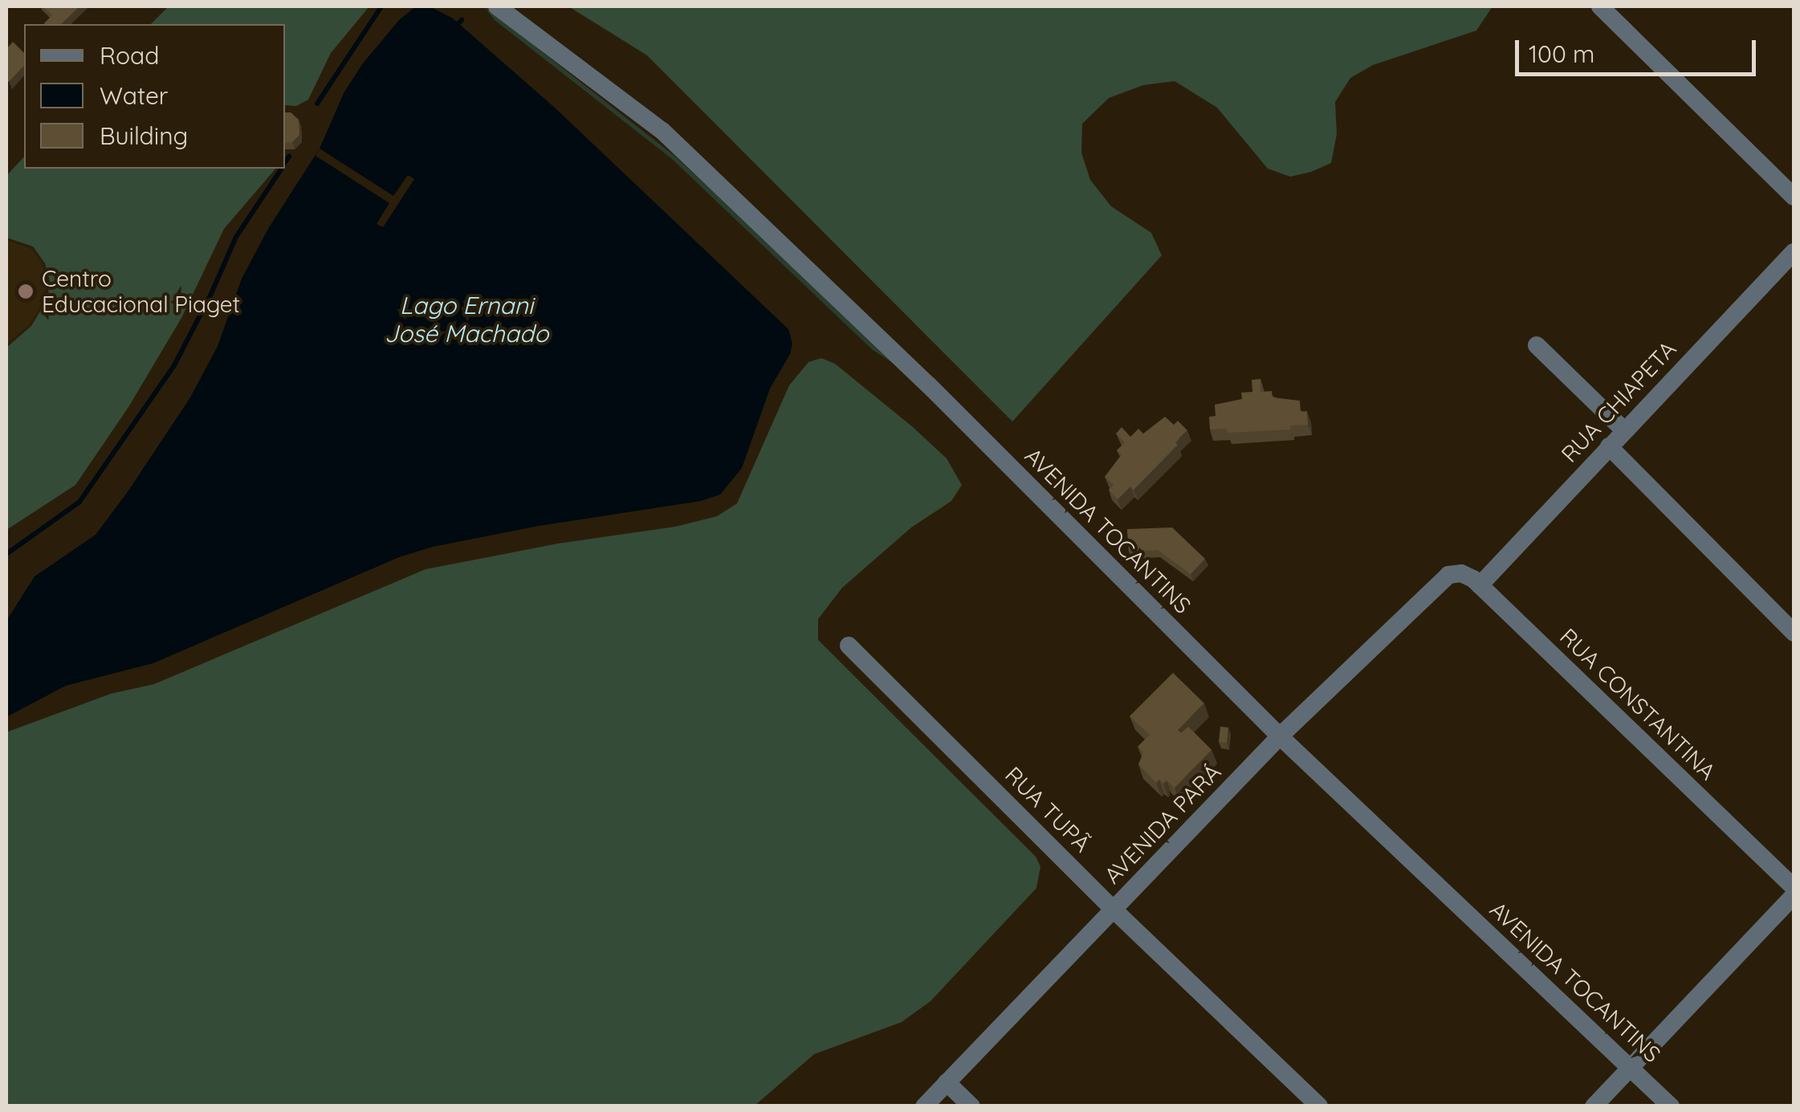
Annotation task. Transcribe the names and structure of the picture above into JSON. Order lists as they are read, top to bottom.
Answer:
{
  "streets": {
    "street": [
      "RUA CHIAPETA",
      "AVENIDA TOCANTINS",
      "RUA CONSTANTINA",
      "RUA TUPÃ",
      "AVENIDA PARÁ"
    ]
  },
  "crossings": [
    ["RUA CHIAPETA", "RUA CONSTANTINA"],
    ["RUA CHIAPETA", "AVENIDA PARÁ"],
    ["AVENIDA TOCANTINS", "AVENIDA PARÁ"],
    ["RUA CONSTANTINA", "AVENIDA PARÁ"],
    ["RUA TUPÃ", "AVENIDA PARÁ"]
  ],
  "water": ["Lago Ernani José Machado"],
  "places": ["Centro Educacional Piaget"],
  "legend": ["Road", "Water", "Building"],
  "scale_bar": "100 m"
}
